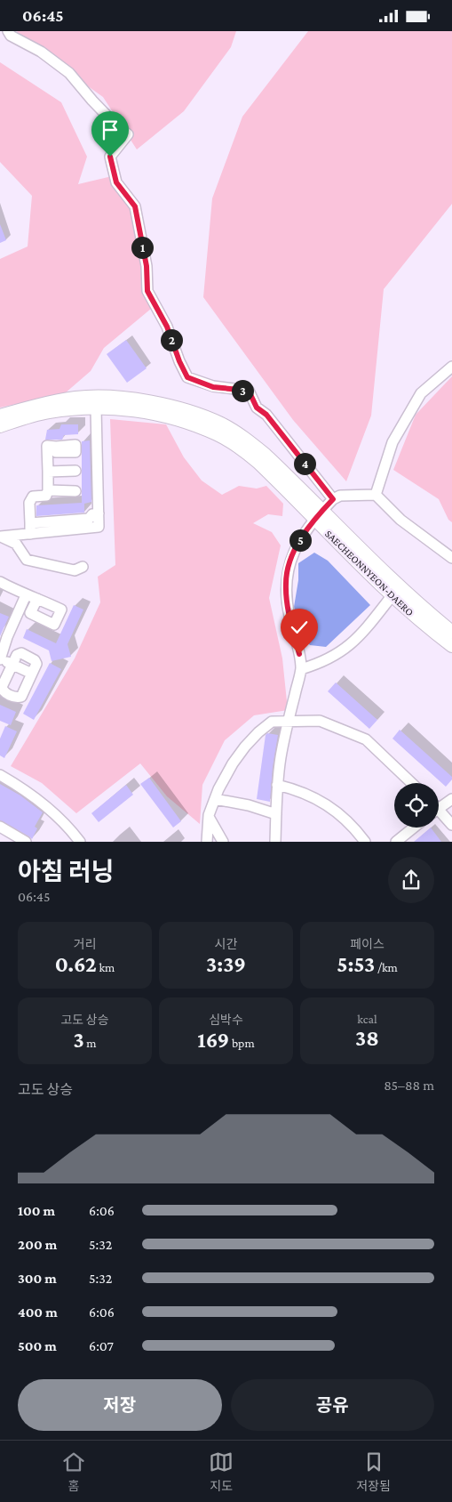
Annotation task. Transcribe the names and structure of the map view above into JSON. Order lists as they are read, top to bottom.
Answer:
{
  "streets": {
    "main road": ["SAECHEONNYEON-DAERO"]
  },
  "page": {
    "status": "06:45",
    "pins": [
      "1",
      "2",
      "3",
      "4",
      "5"
    ],
    "heading": ["아침 러닝", "06:45"],
    "stats": [
      ["거리", "0.62 km"],
      ["시간", "3:39"],
      ["페이스", "5:53 /km"],
      ["고도 상승", "3 m"],
      ["심박수", "169 bpm"],
      ["kcal", "38"]
    ],
    "chart": ["고도 상승", "85–88 m"],
    "list": [
      {
        "name": "100 m",
        "note": "6:06"
      },
      {
        "name": "200 m",
        "note": "5:32"
      },
      {
        "name": "300 m",
        "note": "5:32"
      },
      {
        "name": "400 m",
        "note": "6:06"
      },
      {
        "name": "500 m",
        "note": "6:07"
      }
    ],
    "buttons": ["저장", "공유"],
    "tabs": ["홈", "지도", "저장됨"]
  }
}
